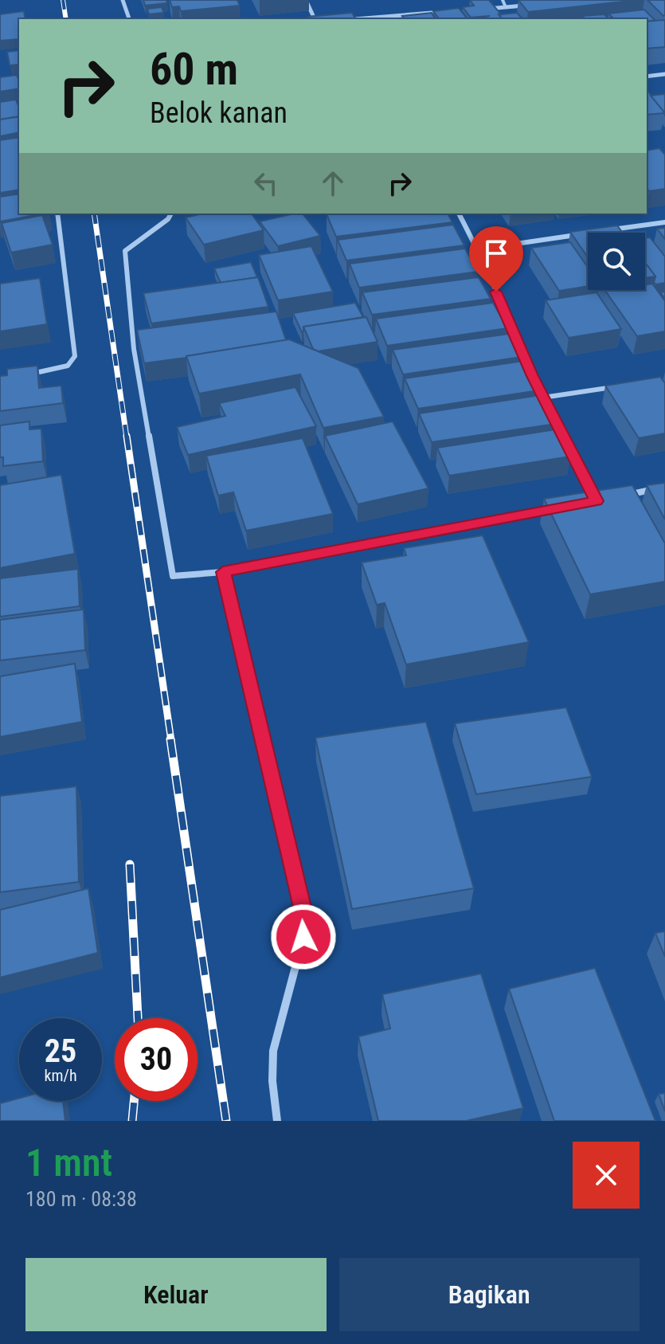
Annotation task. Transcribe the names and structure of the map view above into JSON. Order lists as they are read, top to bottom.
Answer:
{
  "page": {
    "turn": ["60 m", "Belok kanan"],
    "speed": "25 km/h",
    "limit": "30",
    "heading": ["1 mnt", "180 m · 08:38"],
    "buttons": ["Keluar", "Bagikan"]
  }
}
